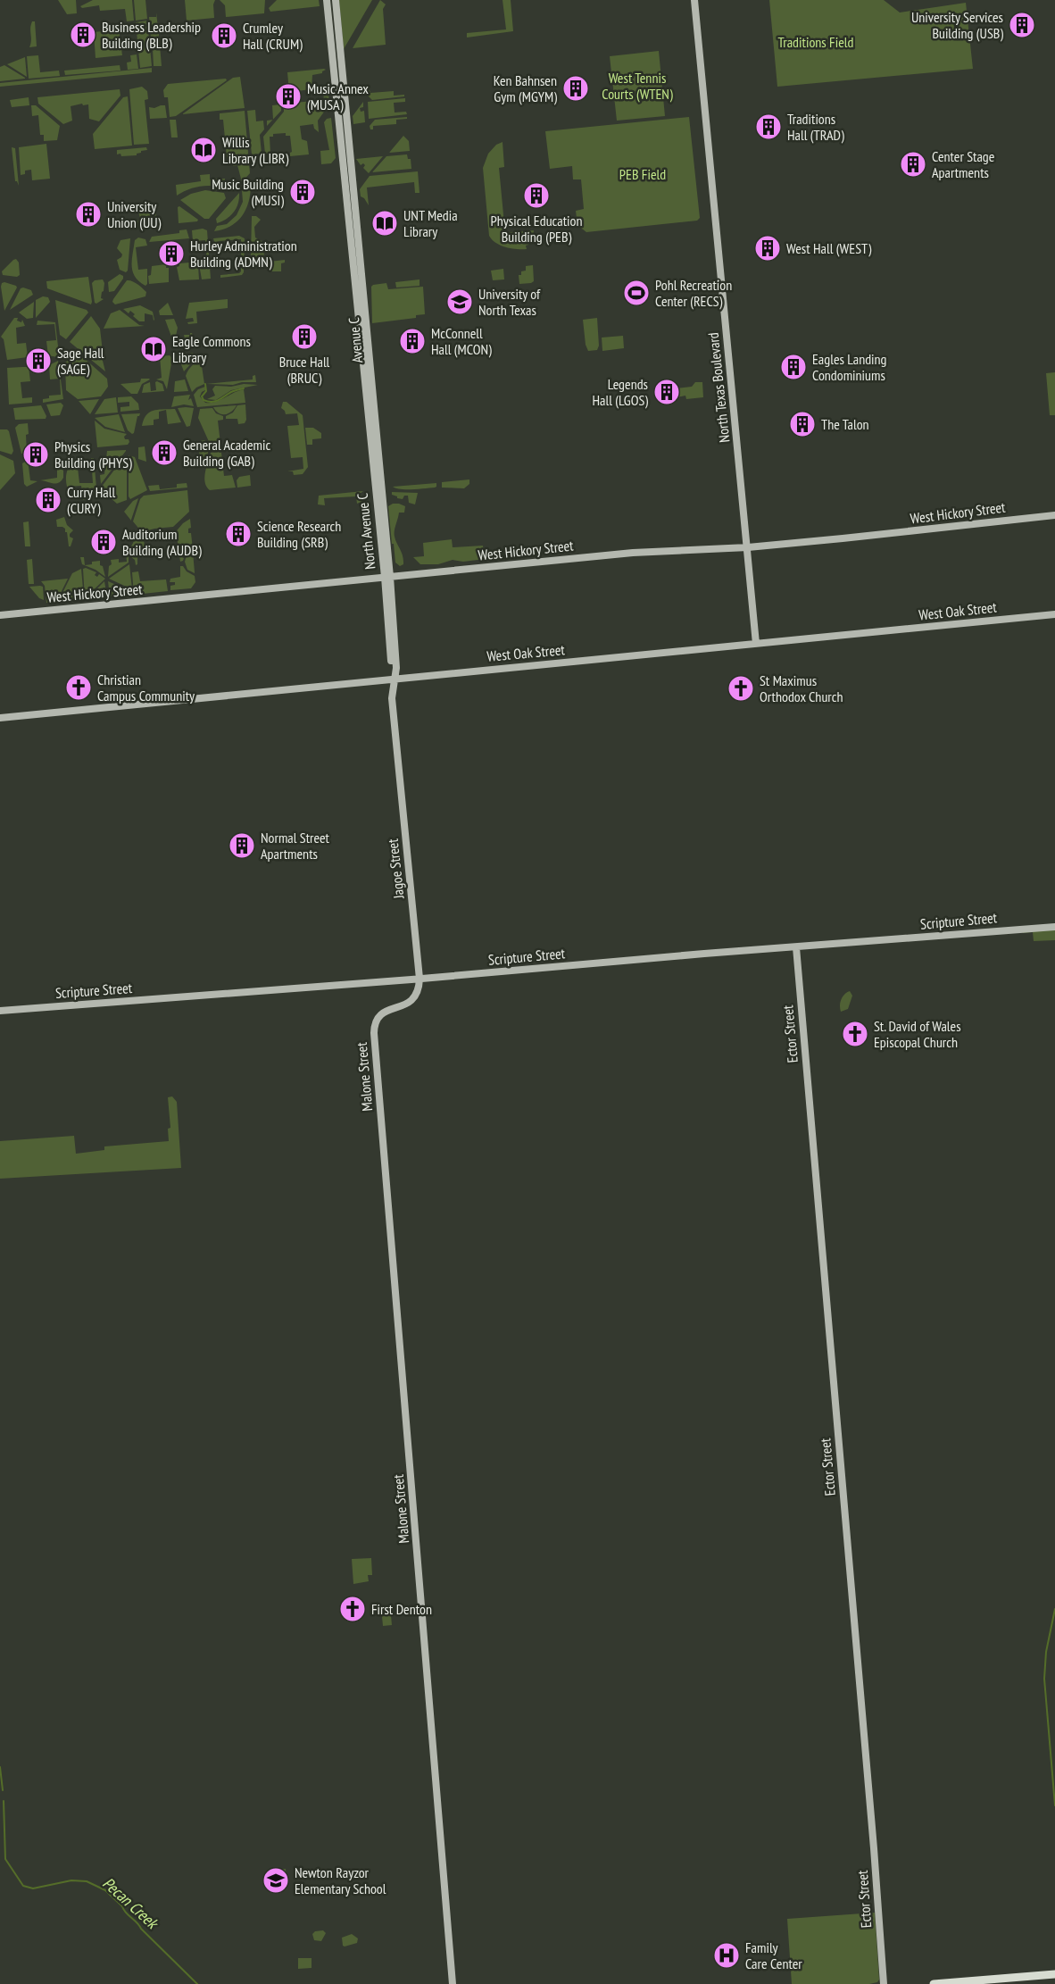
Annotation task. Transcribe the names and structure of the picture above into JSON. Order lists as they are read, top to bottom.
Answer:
{
  "streets": {
    "street": [
      "Avenue C",
      "North Texas Boulevard",
      "West Hickory Street",
      "North Avenue C",
      "West Oak Street",
      "Jagoe Street",
      "Scripture Street",
      "Ector Street",
      "Malone Street"
    ]
  },
  "crossings": [
    ["Avenue C", "West Hickory Street"],
    ["Avenue C", "North Avenue C"],
    ["North Texas Boulevard", "West Hickory Street"],
    ["North Texas Boulevard", "West Oak Street"],
    ["West Hickory Street", "North Avenue C"],
    ["North Avenue C", "West Oak Street"],
    ["North Avenue C", "Jagoe Street"],
    ["West Oak Street", "Jagoe Street"],
    ["Jagoe Street", "Scripture Street"],
    ["Jagoe Street", "Malone Street"],
    ["Scripture Street", "Ector Street"]
  ],
  "water": ["Pecan Creek"],
  "parks": ["Traditions Field", "West Tennis Courts (WTEN)", "PEB Field"],
  "places": {
    "building": [
      "University Services Building (USB)",
      "Business Leadership Building (BLB)",
      "Crumley Hall (CRUM)",
      "Ken Bahnsen Gym (MGYM)",
      "Music Annex (MUSA)",
      "Traditions Hall (TRAD)",
      "Center Stage Apartments",
      "Music Building (MUSI)",
      "Physical Education Building (PEB)",
      "University Union (UU)",
      "West Hall (WEST)",
      "Hurley Administration Building (ADMN)",
      "Bruce Hall (BRUC)",
      "McConnell Hall (MCON)",
      "Sage Hall (SAGE)",
      "Eagles Landing Condominiums",
      "Legends Hall (LGOS)",
      "The Talon",
      "General Academic Building (GAB)",
      "Physics Building (PHYS)",
      "Curry Hall (CURY)",
      "Science Research Building (SRB)",
      "Auditorium Building (AUDB)",
      "Normal Street Apartments"
    ],
    "library": ["Willis Library (LIBR)", "UNT Media Library", "Eagle Commons Library"],
    "sports": ["Pohl Recreation Center (RECS)"],
    "school or university": ["University of North Texas", "Newton Rayzor Elementary School"],
    "church": [
      "Christian Campus Community",
      "St Maximus Orthodox Church",
      "St. David of Wales Episcopal Church",
      "First Denton"
    ],
    "hospital": ["Family Care Center"]
  }
}
